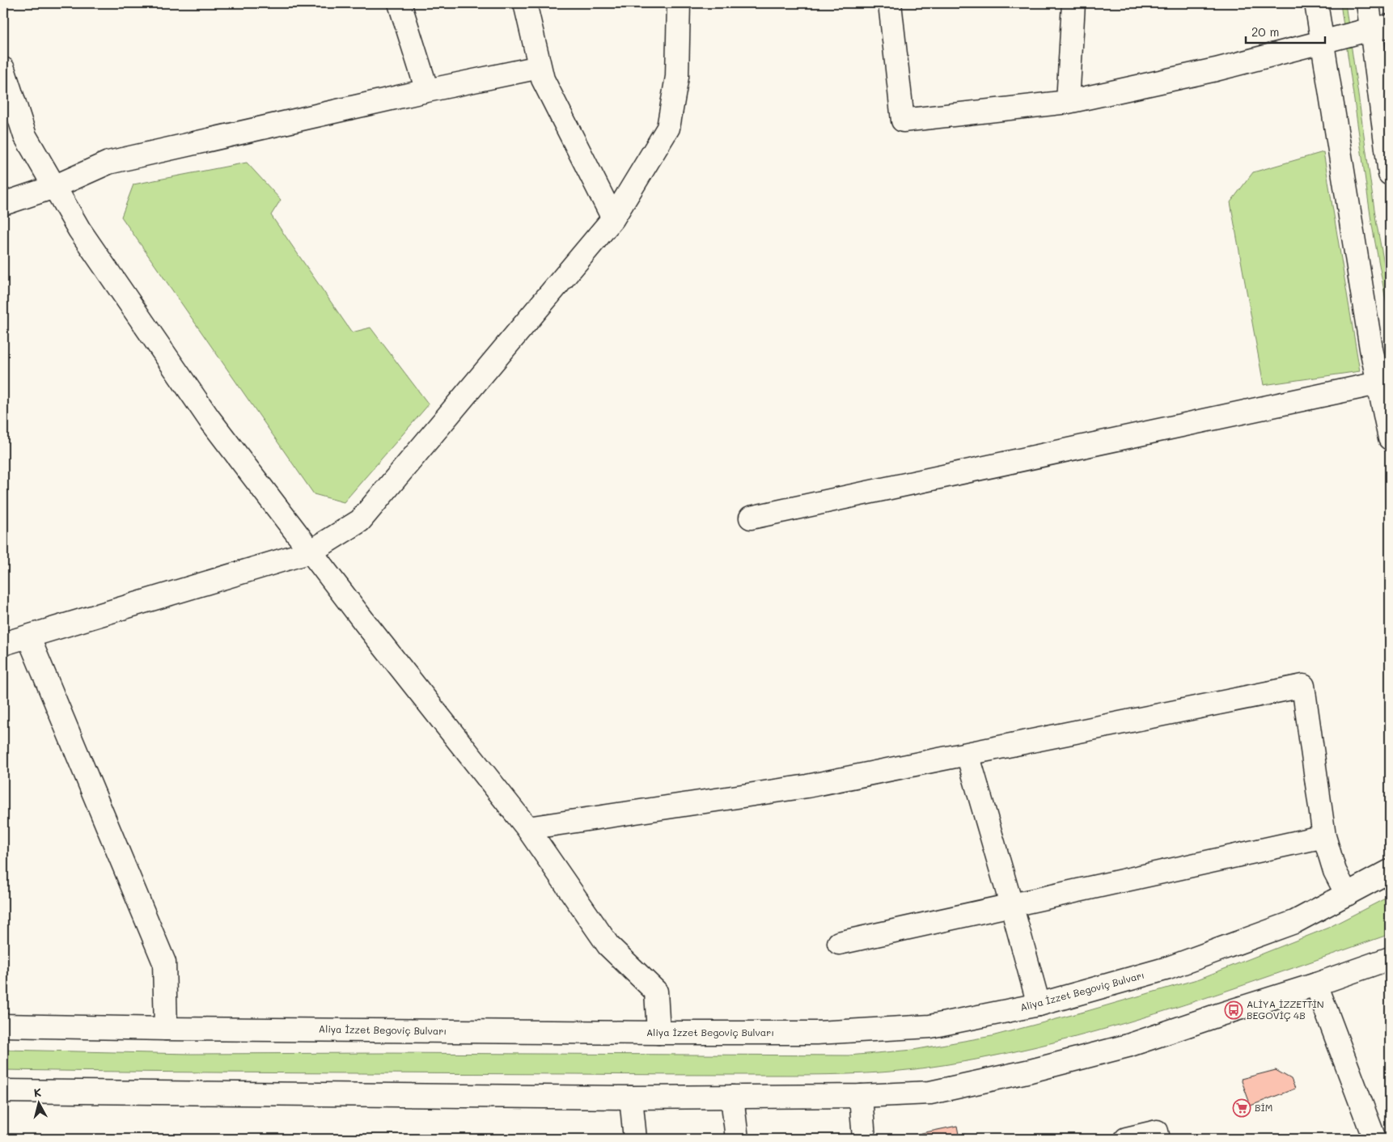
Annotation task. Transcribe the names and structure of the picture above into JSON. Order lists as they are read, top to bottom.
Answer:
{
  "streets": {
    "street": ["Aliya İzzet Begoviç Bulvarı"]
  },
  "places": {
    "bus stop": ["ALİYA İZZETTİN BEGOVİÇ 4B"],
    "supermarket": ["BİM"]
  },
  "scale_bar": "20 m",
  "north": "top"
}
